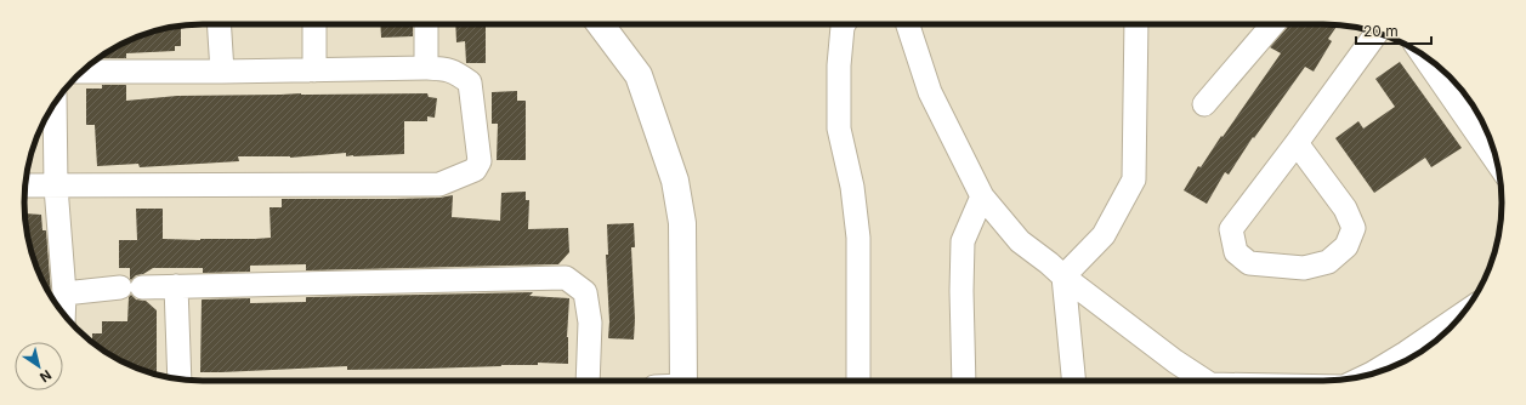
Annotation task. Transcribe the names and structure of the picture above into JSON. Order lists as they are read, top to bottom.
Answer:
{
  "scale_bar": "20 m",
  "north": "bottom right"
}
